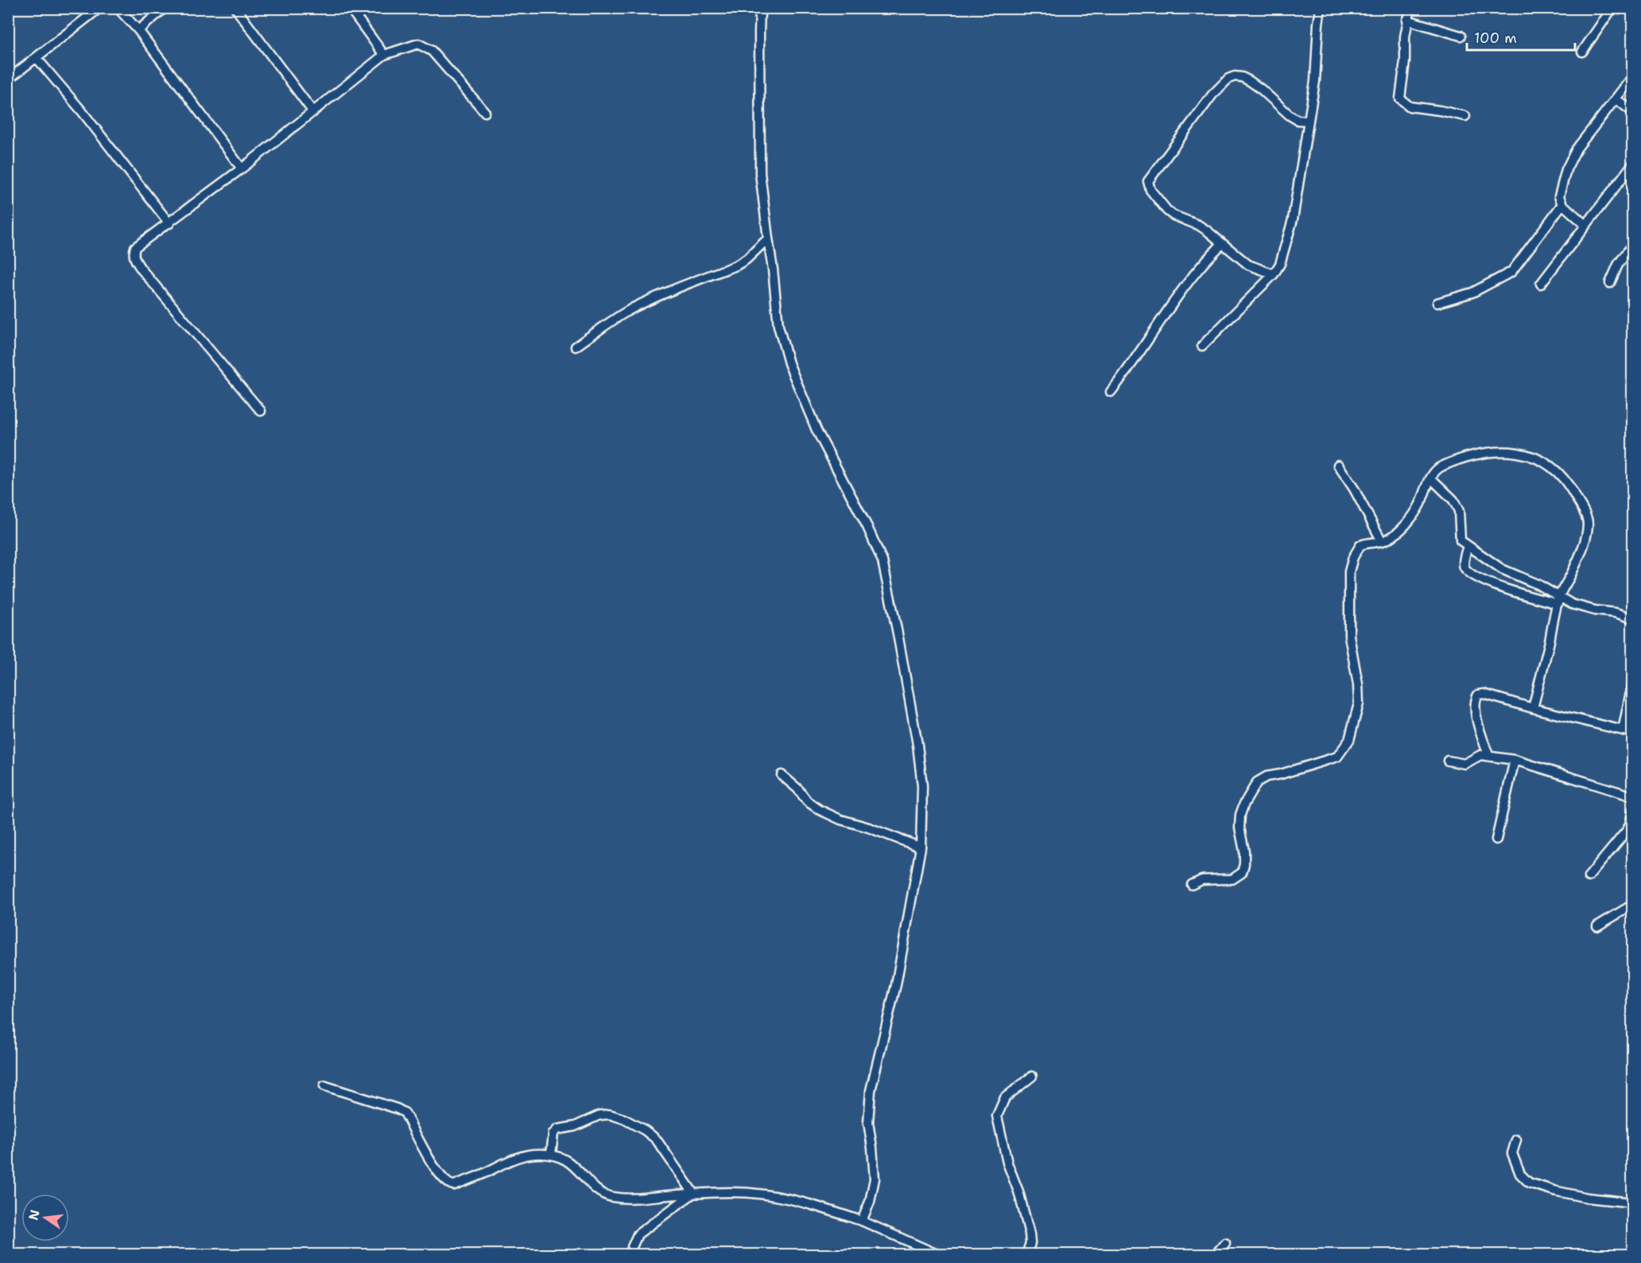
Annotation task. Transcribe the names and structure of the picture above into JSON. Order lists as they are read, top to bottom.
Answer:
{
  "scale_bar": "100 m",
  "north": "left"
}
